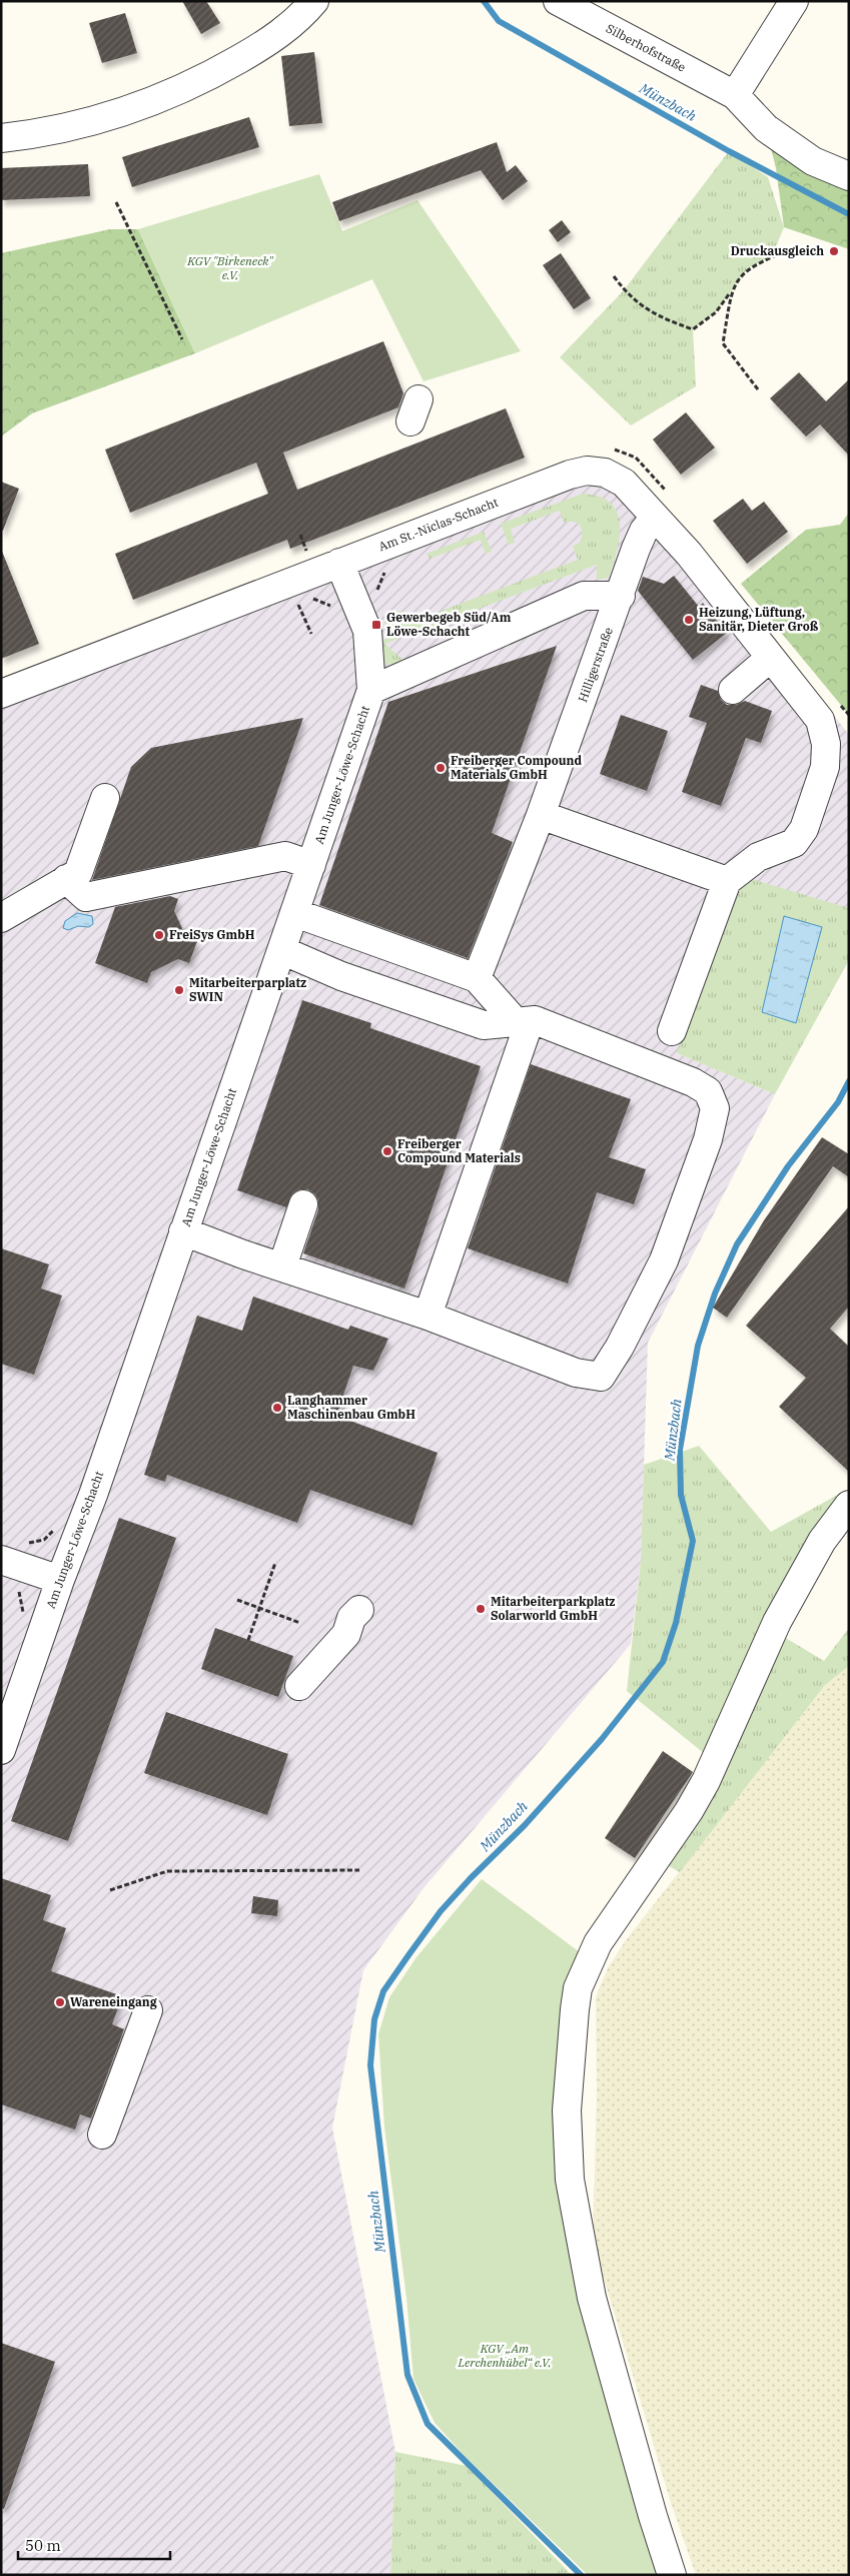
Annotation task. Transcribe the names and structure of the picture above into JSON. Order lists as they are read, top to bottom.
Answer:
{
  "streets": {
    "street": [
      "Silberhofstraße",
      "Am St.-Niclas-Schacht",
      "Hilligerstraße",
      "Am Junger-Löwe-Schacht"
    ]
  },
  "crossings": [
    ["Am St.-Niclas-Schacht", "Hilligerstraße"],
    ["Am St.-Niclas-Schacht", "Am Junger-Löwe-Schacht"]
  ],
  "water": ["Münzbach"],
  "parks": ["KGV \"Birkeneck\" e.V.", "KGV „Am Lerchenhübel“ e.V."],
  "places": {
    "other": [
      "Druckausgleich",
      "Heizung, Lüftung, Sanitär, Dieter Groß",
      "Freiberger Compound Materials GmbH",
      "FreiSys GmbH",
      "Mitarbeiterparplatz SWIN",
      "Freiberger Compound Materials",
      "Langhammer Maschinenbau GmbH",
      "Mitarbeiterparkplatz Solarworld GmbH",
      "Wareneingang"
    ],
    "transit": ["Gewerbegeb Süd/Am Löwe-Schacht"]
  },
  "scale_bar": "50 m"
}
